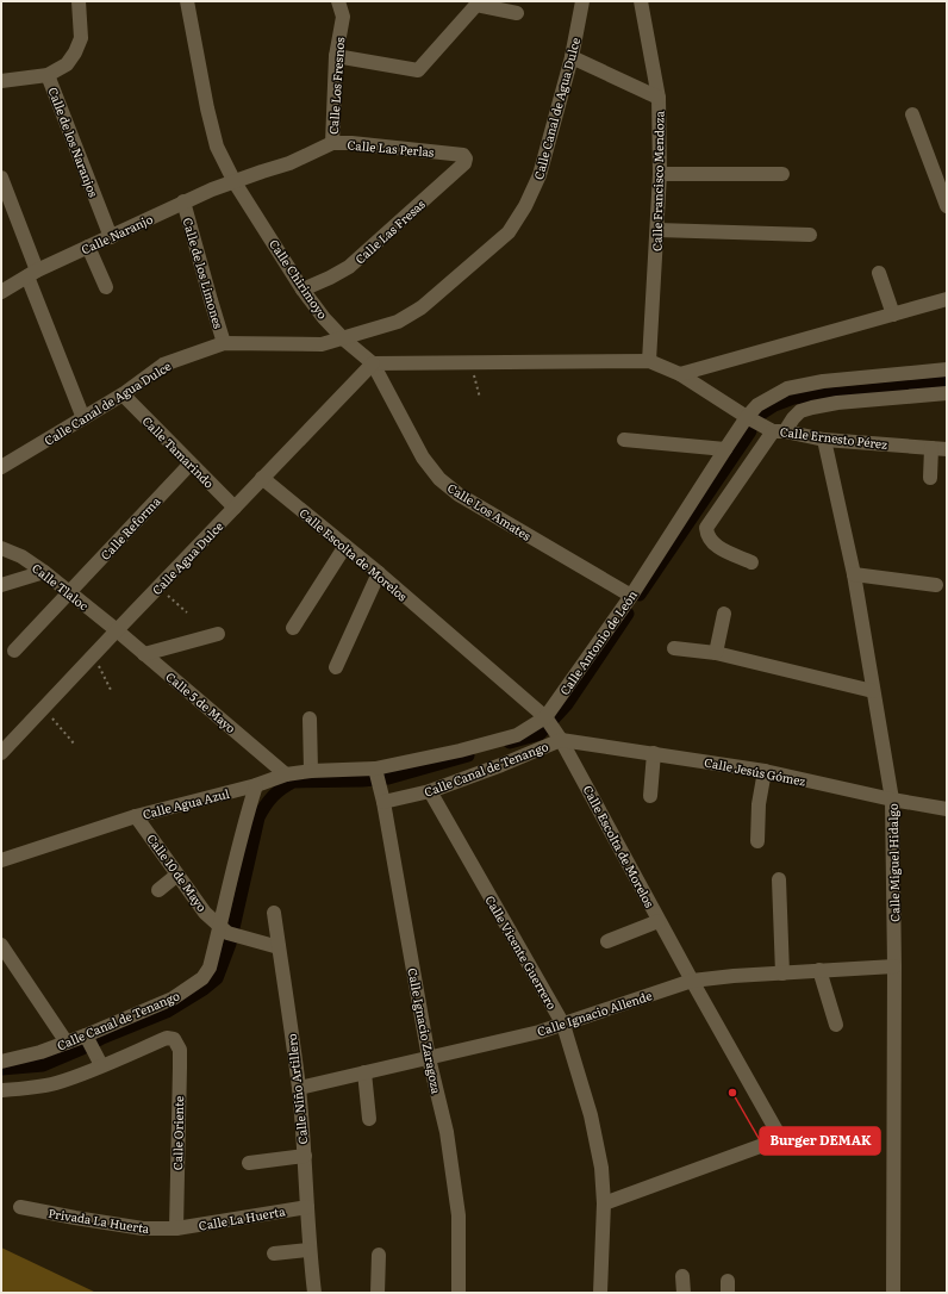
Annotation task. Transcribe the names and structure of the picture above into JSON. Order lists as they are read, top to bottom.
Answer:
{
  "streets": {
    "street": [
      "Calle Los Fresnos",
      "Calle Canal de Agua Dulce",
      "Calle de los Naranjos",
      "Calle Las Perlas",
      "Calle Francisco Mendoza",
      "Calle Las Fresas",
      "Calle Naranjo",
      "Calle de los Limones",
      "Calle Chirimoyo",
      "Calle Ernesto Pérez",
      "Calle Tamarindo",
      "Calle Los Amates",
      "Calle Reforma",
      "Calle Escolta de Morelos",
      "Calle Agua Dulce",
      "Calle Tlaloc",
      "Calle Antonio de León",
      "Calle 5 de Mayo",
      "Calle Canal de Tenango",
      "Calle Jesús Gómez",
      "Calle Agua Azul",
      "Calle Miguel Hidalgo",
      "Calle 10 de Mayo",
      "Calle Vicente Guerrero",
      "Calle Ignacio Allende",
      "Calle Ignacio Zaragoza",
      "Calle Niño Artillero",
      "Calle Oriente",
      "Calle La Huerta",
      "Privada La Huerta"
    ]
  },
  "crossings": [
    ["Calle Los Fresnos", "Calle Las Perlas"],
    ["Calle Canal de Agua Dulce", "Calle de los Limones"],
    ["Calle Canal de Agua Dulce", "Calle Chirimoyo"],
    ["Calle Canal de Agua Dulce", "Calle Tamarindo"],
    ["Calle de los Naranjos", "Calle Naranjo"],
    ["Calle Las Perlas", "Calle Las Fresas"],
    ["Calle Las Perlas", "Calle Naranjo"],
    ["Calle Las Perlas", "Calle Chirimoyo"],
    ["Calle Francisco Mendoza", "Calle Ernesto Pérez"],
    ["Calle Las Fresas", "Calle Chirimoyo"],
    ["Calle Naranjo", "Calle de los Limones"],
    ["Calle Naranjo", "Calle Chirimoyo"],
    ["Calle Chirimoyo", "Calle Los Amates"],
    ["Calle Chirimoyo", "Calle Agua Dulce"],
    ["Calle Ernesto Pérez", "Calle Antonio de León"],
    ["Calle Ernesto Pérez", "Calle Miguel Hidalgo"],
    ["Calle Tamarindo", "Calle Reforma"],
    ["Calle Tamarindo", "Calle Agua Dulce"],
    ["Calle Los Amates", "Calle Agua Dulce"],
    ["Calle Los Amates", "Calle Antonio de León"],
    ["Calle Reforma", "Calle Tlaloc"],
    ["Calle Escolta de Morelos", "Calle Agua Dulce"],
    ["Calle Escolta de Morelos", "Calle Antonio de León"],
    ["Calle Escolta de Morelos", "Calle Canal de Tenango"],
    ["Calle Escolta de Morelos", "Calle Jesús Gómez"],
    ["Calle Escolta de Morelos", "Calle Vicente Guerrero"],
    ["Calle Escolta de Morelos", "Calle Ignacio Allende"],
    ["Calle Agua Dulce", "Calle Tlaloc"],
    ["Calle Agua Dulce", "Calle 5 de Mayo"],
    ["Calle Tlaloc", "Calle 5 de Mayo"],
    ["Calle Antonio de León", "Calle Canal de Tenango"],
    ["Calle Antonio de León", "Calle Jesús Gómez"],
    ["Calle Antonio de León", "Calle Agua Azul"],
    ["Calle Antonio de León", "Calle Ignacio Zaragoza"],
    ["Calle 5 de Mayo", "Calle Agua Azul"],
    ["Calle Canal de Tenango", "Calle Jesús Gómez"],
    ["Calle Canal de Tenango", "Calle Agua Azul"],
    ["Calle Canal de Tenango", "Calle 10 de Mayo"],
    ["Calle Canal de Tenango", "Calle Vicente Guerrero"],
    ["Calle Canal de Tenango", "Calle Ignacio Zaragoza"],
    ["Calle Canal de Tenango", "Calle Oriente"],
    ["Calle Jesús Gómez", "Calle Miguel Hidalgo"],
    ["Calle Agua Azul", "Calle 10 de Mayo"],
    ["Calle Agua Azul", "Calle Ignacio Zaragoza"],
    ["Calle Miguel Hidalgo", "Calle Ignacio Allende"],
    ["Calle Vicente Guerrero", "Calle Ignacio Allende"],
    ["Calle Ignacio Allende", "Calle Ignacio Zaragoza"],
    ["Calle Ignacio Allende", "Calle Niño Artillero"],
    ["Calle Niño Artillero", "Calle La Huerta"],
    ["Calle Oriente", "Calle La Huerta"],
    ["Calle Oriente", "Privada La Huerta"],
    ["Calle La Huerta", "Privada La Huerta"]
  ],
  "places": ["Burger DEMAK"]
}
